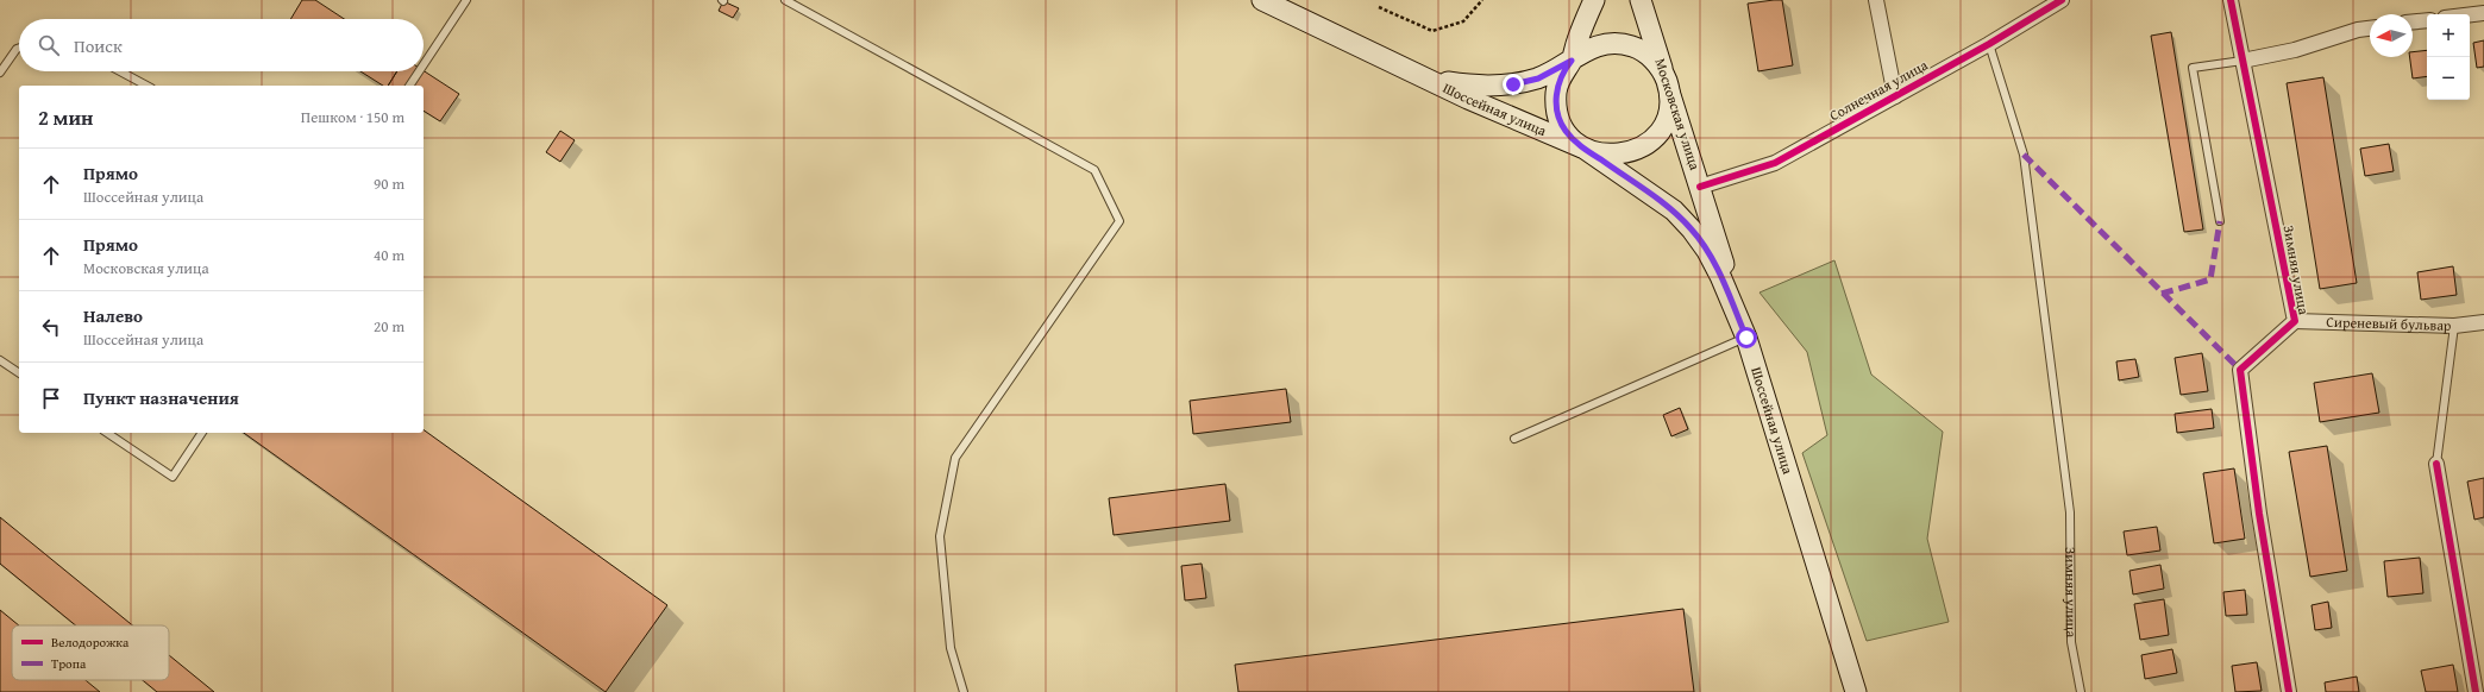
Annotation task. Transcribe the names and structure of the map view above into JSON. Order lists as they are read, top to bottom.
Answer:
{
  "streets": {
    "main road": ["Шоссейная улица", "Московская улица"],
    "street": ["Солнечная улица", "Зимняя улица", "Сиреневый бульвар"]
  },
  "crossings": [
    ["Солнечная улица", "Московская улица"],
    ["Солнечная улица", "Зимняя улица"],
    ["Шоссейная улица", "Московская улица"],
    ["Зимняя улица", "Сиреневый бульвар"]
  ],
  "legend": ["Велодорожка", "Тропа"],
  "north": "left",
  "page": {
    "map_buttons": ["+", "−"],
    "search": "Поиск",
    "heading": ["2 мин", "Пешком · 150 m"],
    "list": [
      ["Прямо", "Шоссейная улица", "90 m"],
      ["Прямо", "Московская улица", "40 m"],
      ["Налево", "Шоссейная улица", "20 m"],
      "Пункт назначения"
    ]
  }
}
